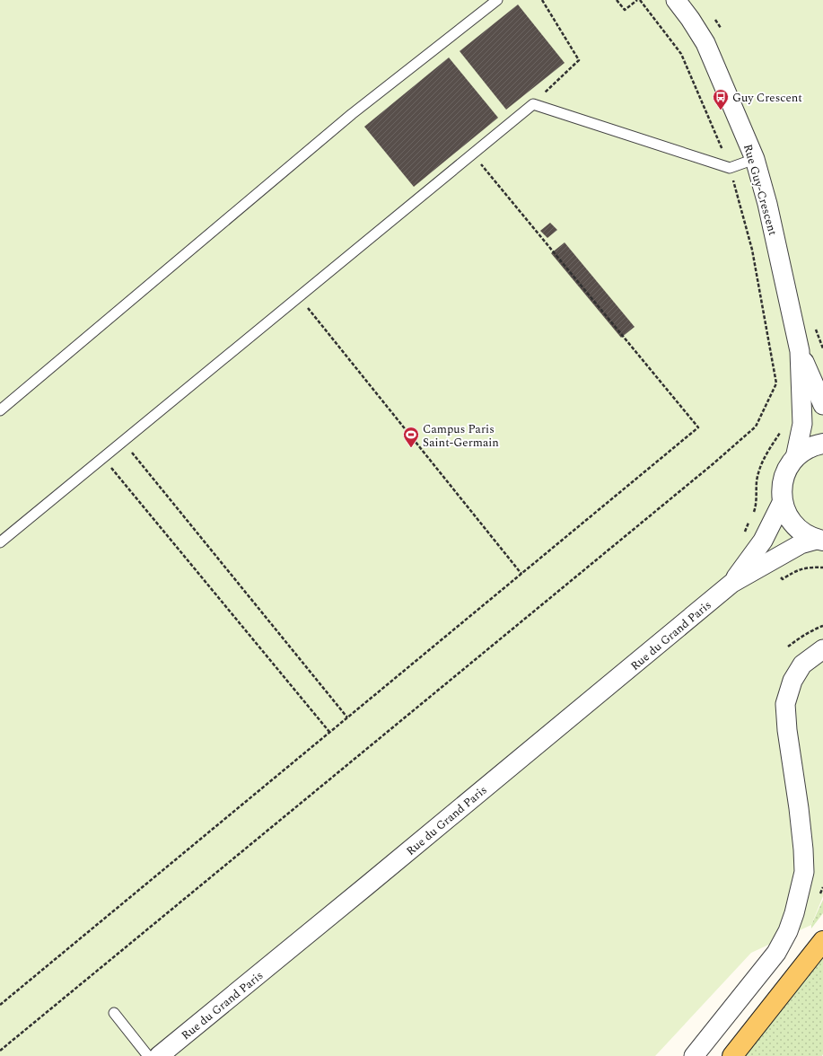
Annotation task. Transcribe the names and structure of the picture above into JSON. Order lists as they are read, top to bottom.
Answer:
{
  "streets": {
    "street": ["Rue Guy-Crescent", "Rue du Grand Paris"]
  },
  "places": {
    "bus stop": ["Guy Crescent"],
    "sports": ["Campus Paris Saint-Germain"]
  }
}
